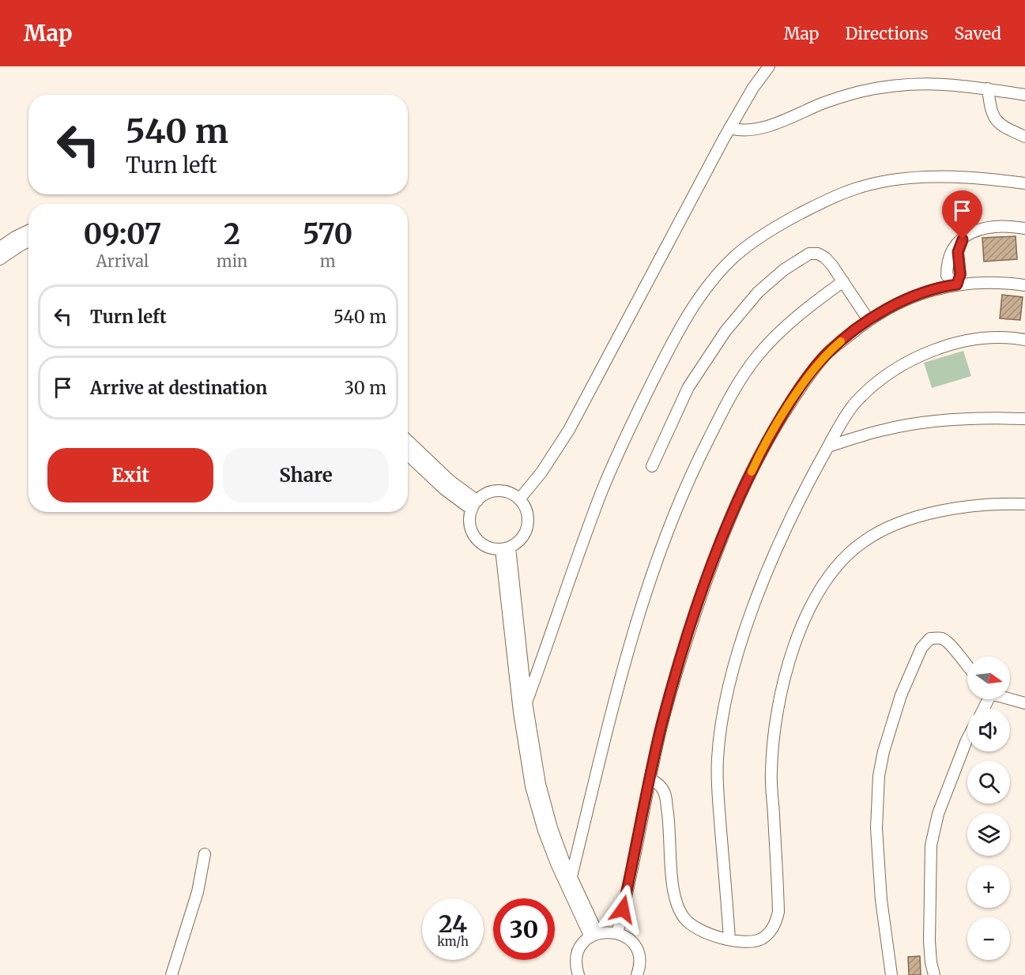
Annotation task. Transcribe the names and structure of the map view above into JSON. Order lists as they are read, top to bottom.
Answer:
{
  "north": "right",
  "page": {
    "header": "Map",
    "nav": ["Map", "Directions", "Saved"],
    "turn": ["540 m", "Turn left"],
    "eta": [
      "09:07",
      "Arrival",
      "2",
      "min",
      "570",
      "m"
    ],
    "list": [
      {
        "name": "Turn left",
        "value": "540 m"
      },
      {
        "name": "Arrive at destination",
        "value": "30 m"
      }
    ],
    "buttons": ["Exit", "Share"],
    "map_buttons": ["+", "−"],
    "speed": "24 km/h",
    "limit": "30"
  }
}
